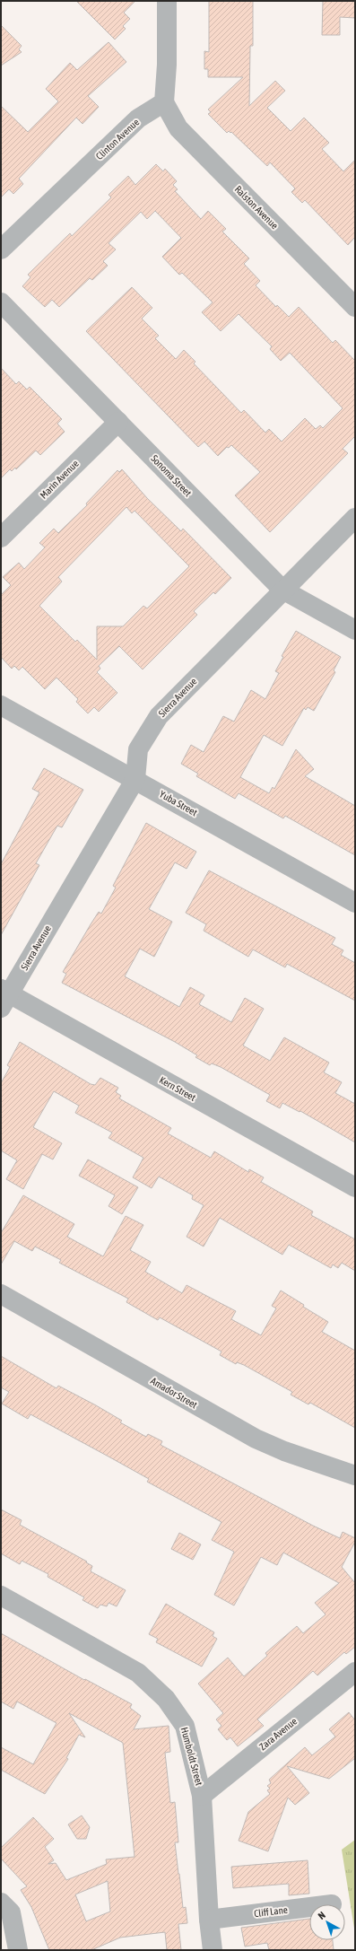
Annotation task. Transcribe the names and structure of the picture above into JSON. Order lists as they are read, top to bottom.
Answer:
{
  "streets": {
    "street": [
      "Clinton Avenue",
      "Ralston Avenue",
      "Sonoma Street",
      "Marin Avenue",
      "Sierra Avenue",
      "Yuba Street",
      "Kern Street",
      "Amador Street",
      "Zara Avenue",
      "Humboldt Street",
      "Cliff Lane"
    ]
  },
  "crossings": [
    ["Clinton Avenue", "Ralston Avenue"],
    ["Sonoma Street", "Marin Avenue"],
    ["Sonoma Street", "Sierra Avenue"],
    ["Sierra Avenue", "Yuba Street"],
    ["Sierra Avenue", "Kern Street"],
    ["Zara Avenue", "Humboldt Street"],
    ["Humboldt Street", "Cliff Lane"]
  ],
  "north": "top left"
}
